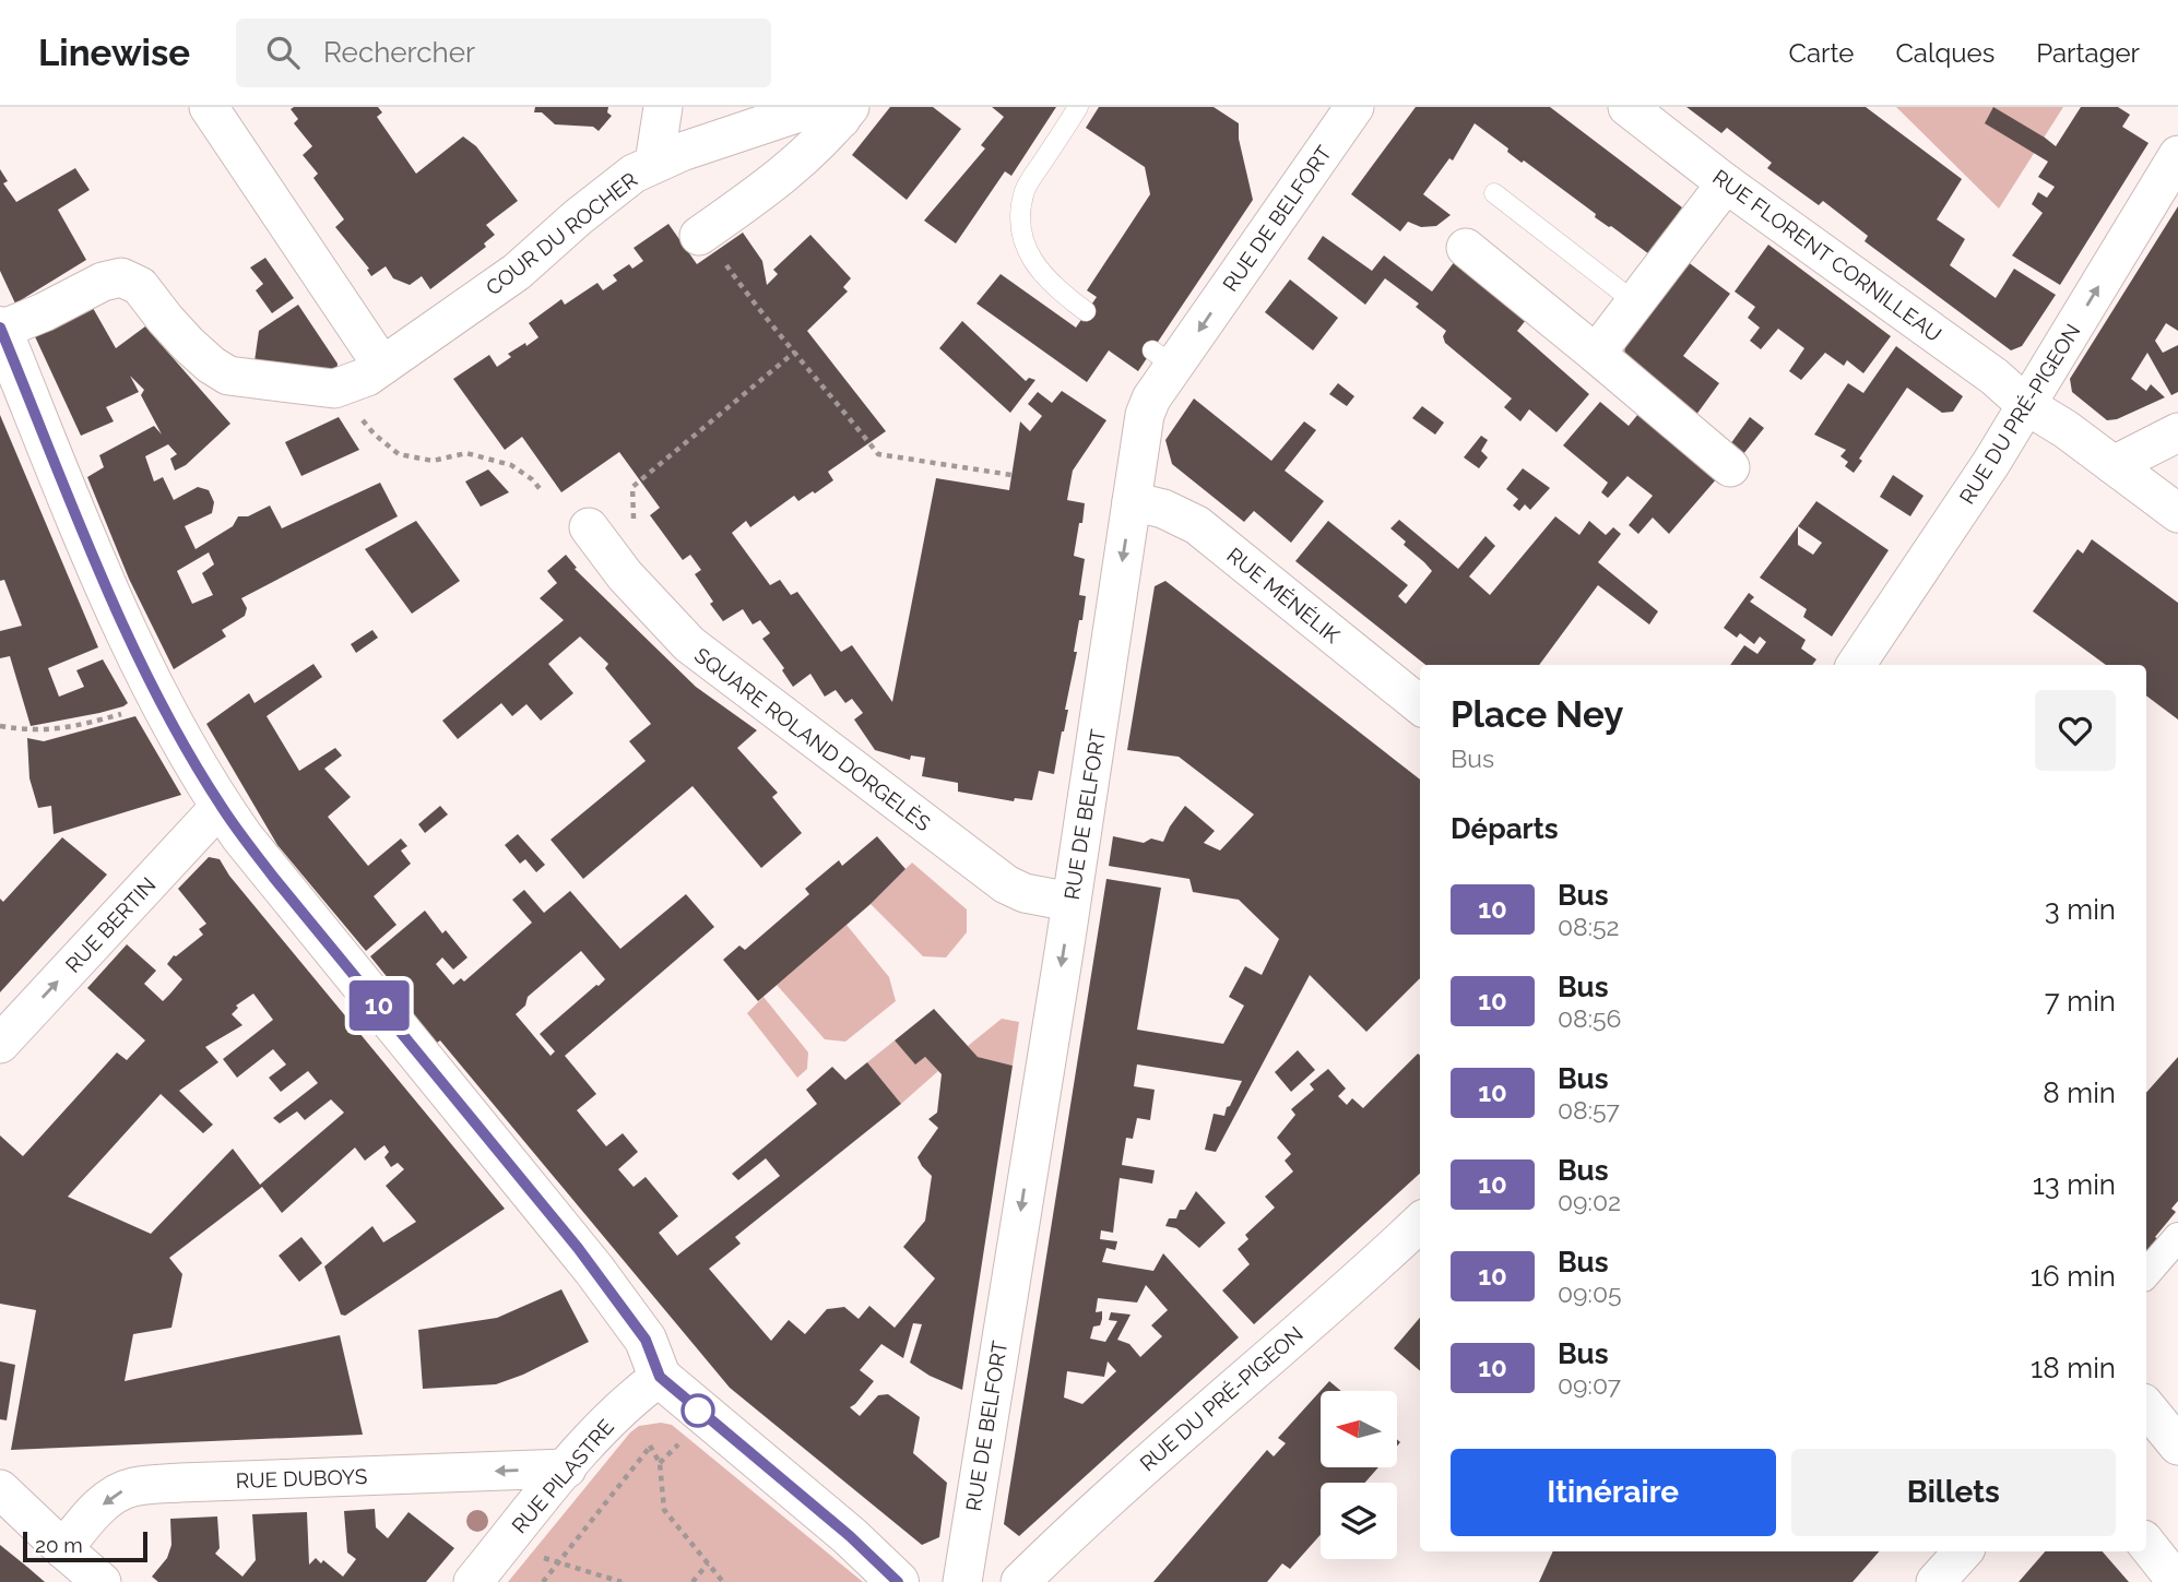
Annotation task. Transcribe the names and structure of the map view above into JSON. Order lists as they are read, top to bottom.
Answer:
{
  "streets": {
    "street": [
      "RUE DE BELFORT",
      "COUR DU ROCHER",
      "RUE FLORENT CORNILLEAU",
      "RUE DU PRÉ-PIGEON",
      "RUE MÉNÉLIK",
      "SQUARE ROLAND DORGELÈS",
      "RUE BERTIN",
      "RUE PILASTRE",
      "RUE DUBOYS"
    ]
  },
  "crossings": [
    ["RUE DE BELFORT", "RUE MÉNÉLIK"],
    ["RUE DE BELFORT", "SQUARE ROLAND DORGELÈS"],
    ["RUE FLORENT CORNILLEAU", "RUE DU PRÉ-PIGEON"],
    ["RUE PILASTRE", "RUE DUBOYS"]
  ],
  "one_way": ["RUE DE BELFORT", "RUE BERTIN", "RUE DUBOYS"],
  "lines": ["bus line 10"],
  "scale_bar": "20 m",
  "north": "left",
  "page": {
    "header": "Linewise",
    "search": "Rechercher",
    "nav": ["Carte", "Calques", "Partager"],
    "on_map": "10",
    "heading": [
      ["Place Ney", "Bus"],
      "Départs"
    ],
    "list": [
      {
        "mark": "10",
        "name": "Bus",
        "note": "08:52",
        "value": "3 min"
      },
      {
        "mark": "10",
        "name": "Bus",
        "note": "08:56",
        "value": "7 min"
      },
      {
        "mark": "10",
        "name": "Bus",
        "note": "08:57",
        "value": "8 min"
      },
      {
        "mark": "10",
        "name": "Bus",
        "note": "09:02",
        "value": "13 min"
      },
      {
        "mark": "10",
        "name": "Bus",
        "note": "09:05",
        "value": "16 min"
      },
      {
        "mark": "10",
        "name": "Bus",
        "note": "09:07",
        "value": "18 min"
      }
    ],
    "buttons": ["Itinéraire", "Billets"],
    "scale": "20 m"
  }
}
